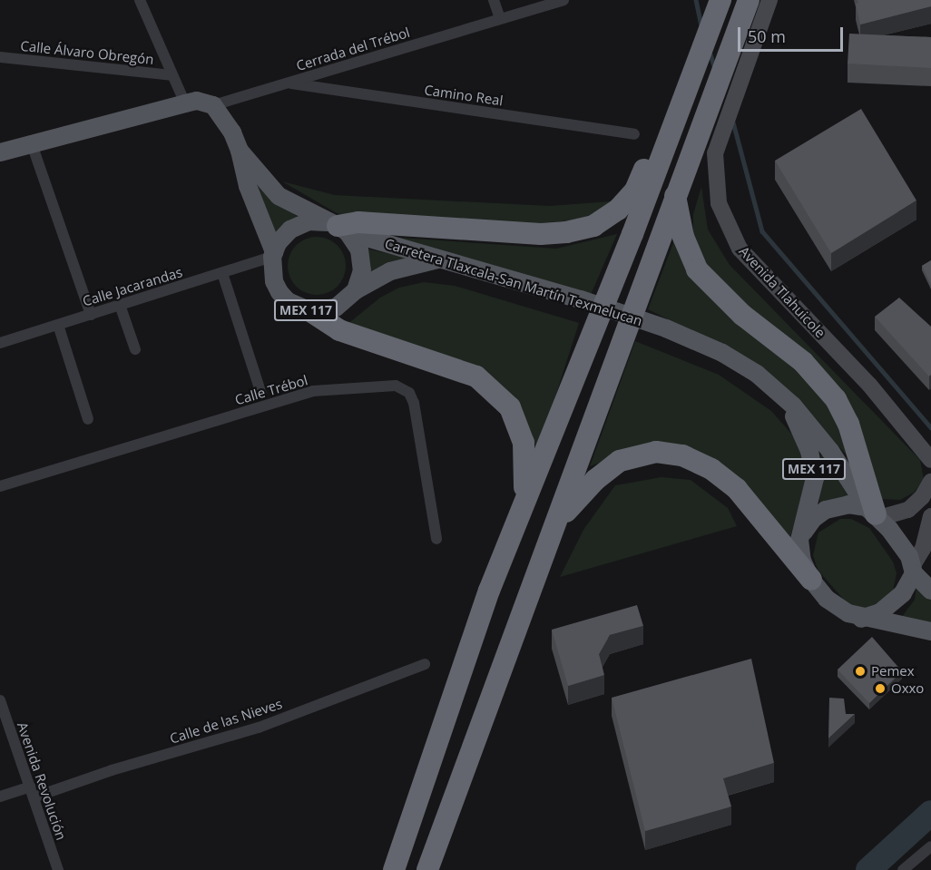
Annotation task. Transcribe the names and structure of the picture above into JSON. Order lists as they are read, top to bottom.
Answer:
{
  "streets": {
    "main road": ["Carretera Tlaxcala-San Martín Texmelucan", "Avenida Tlahuicole", "MEX 117"],
    "street": [
      "Cerrada del Trébol",
      "Calle Álvaro Obregón",
      "Camino Real",
      "Calle Jacarandas",
      "Calle Trébol",
      "Calle de las Nieves",
      "Avenida Revolución"
    ]
  },
  "crossings": [
    ["Cerrada del Trébol", "Camino Real"],
    ["Cerrada del Trébol", "MEX 117"],
    ["Carretera Tlaxcala-San Martín Texmelucan", "Calle Jacarandas"],
    ["Carretera Tlaxcala-San Martín Texmelucan", "MEX 117"],
    ["Calle Jacarandas", "MEX 117"],
    ["Calle de las Nieves", "Avenida Revolución"]
  ],
  "places": ["Pemex", "Oxxo"],
  "scale_bar": "50 m"
}
